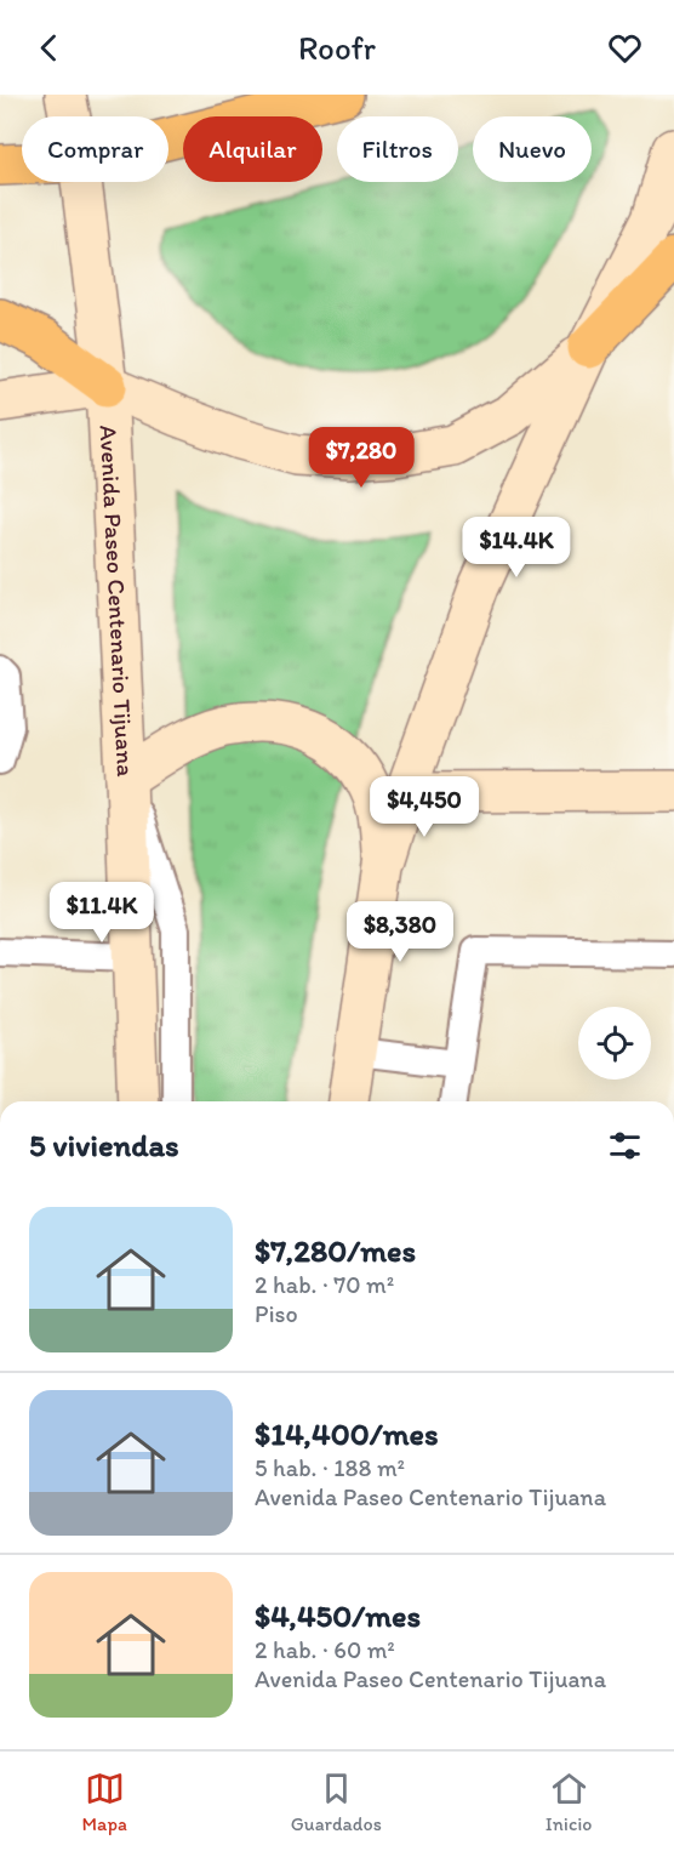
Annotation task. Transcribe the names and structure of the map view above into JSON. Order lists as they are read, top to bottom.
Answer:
{
  "streets": {
    "main road": ["Avenida Paseo Centenario Tijuana"]
  },
  "page": {
    "header": "Roofr",
    "chip": [
      "Comprar",
      "Alquilar",
      "Filtros",
      "Nuevo"
    ],
    "price": [
      "$7,280",
      "$14.4K",
      "$4,450",
      "$11.4K",
      "$8,380"
    ],
    "heading": "5 viviendas",
    "list": [
      {
        "name": "$7,280/mes",
        "note": "2 hab. · 70 m² · Piso"
      },
      {
        "name": "$14,400/mes",
        "note": "5 hab. · 188 m² · Avenida Paseo Centenario Tijuana"
      },
      {
        "name": "$4,450/mes",
        "note": "2 hab. · 60 m² · Avenida Paseo Centenario Tijuana"
      }
    ],
    "tabs": ["Mapa", "Guardados", "Inicio"]
  }
}
